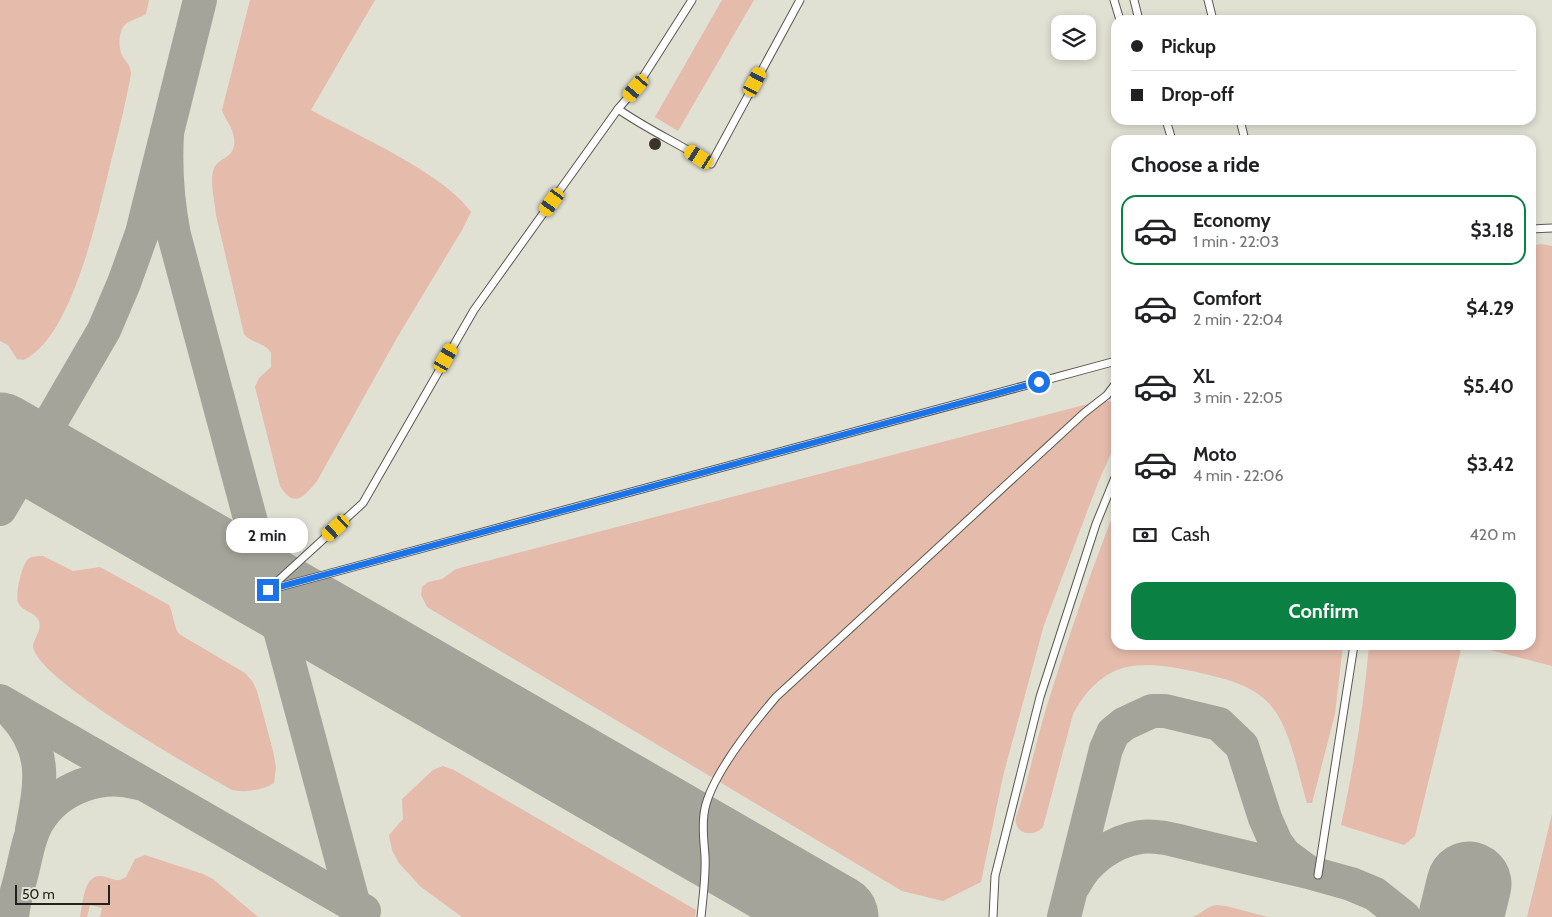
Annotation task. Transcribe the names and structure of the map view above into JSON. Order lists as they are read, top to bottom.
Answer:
{
  "scale_bar": "50 m",
  "page": {
    "banner": ["Pickup", "Drop-off"],
    "heading": "Choose a ride",
    "list": [
      {
        "name": "Economy",
        "note": "1 min · 22:03",
        "value": "$3.18"
      },
      {
        "name": "Comfort",
        "note": "2 min · 22:04",
        "value": "$4.29"
      },
      {
        "name": "XL",
        "note": "3 min · 22:05",
        "value": "$5.40"
      },
      {
        "name": "Moto",
        "note": "4 min · 22:06",
        "value": "$3.42"
      }
    ],
    "pay": ["Cash", "420 m"],
    "bubble": "2 min",
    "buttons": "Confirm",
    "scale": "50 m"
  }
}
